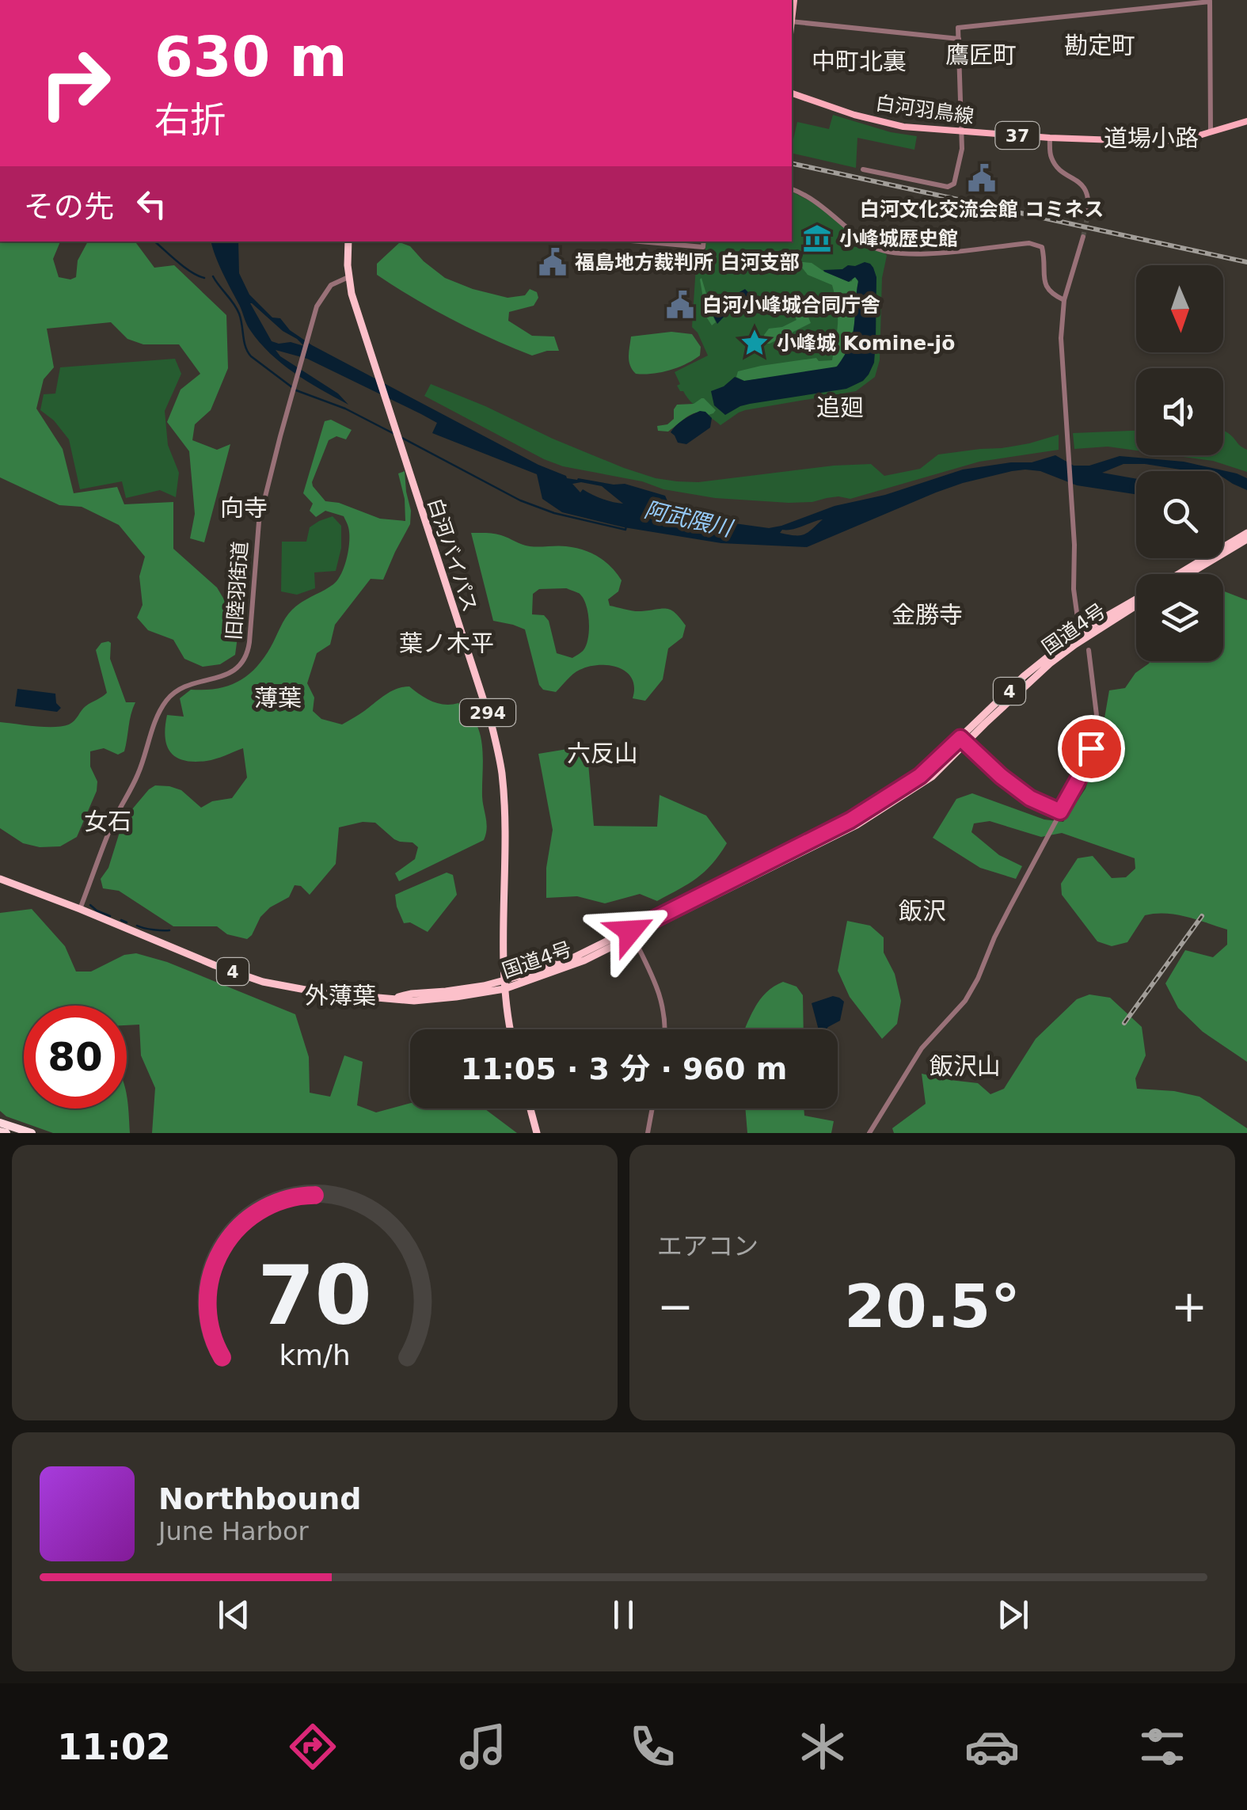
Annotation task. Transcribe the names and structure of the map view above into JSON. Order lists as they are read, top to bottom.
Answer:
{
  "streets": {
    "highway": [
      "白河バイパス",
      "国道4号",
      "4",
      "294"
    ],
    "main road": ["白河羽鳥線", "37"],
    "street": ["旧陸羽街道"]
  },
  "crossings": [
    ["白河バイパス", "旧陸羽街道"],
    ["白河バイパス", "国道4号"],
    ["白河バイパス", "294"],
    ["旧陸羽街道", "国道4号"],
    ["国道4号", "294"]
  ],
  "districts": [
    "勘定町",
    "鷹匠町",
    "中町北裏",
    "道場小路",
    "追廻",
    "向寺",
    "金勝寺",
    "葉ノ木平",
    "薄葉",
    "六反山",
    "女石",
    "飯沢",
    "外薄葉",
    "飯沢山"
  ],
  "water": ["阿武隈川"],
  "places": {
    "public building": ["白河文化交流会館 コミネス", "福島地方裁判所 白河支部", "白河小峰城合同庁舎"],
    "museum": ["小峰城歴史館"],
    "place": ["小峰城 Komine-jō"]
  },
  "north": "bottom",
  "page": {
    "turn": ["630 m", "右折"],
    "then": "その先",
    "limit": "80",
    "trip": "11:05 · 3 分 · 960 m",
    "tile": "エアコン",
    "heat": ["−", "20.5°", "+"],
    "song": ["Northbound", "June Harbor"],
    "tabs": "11:02",
    "gauge": ["70", "km/h"]
  }
}
